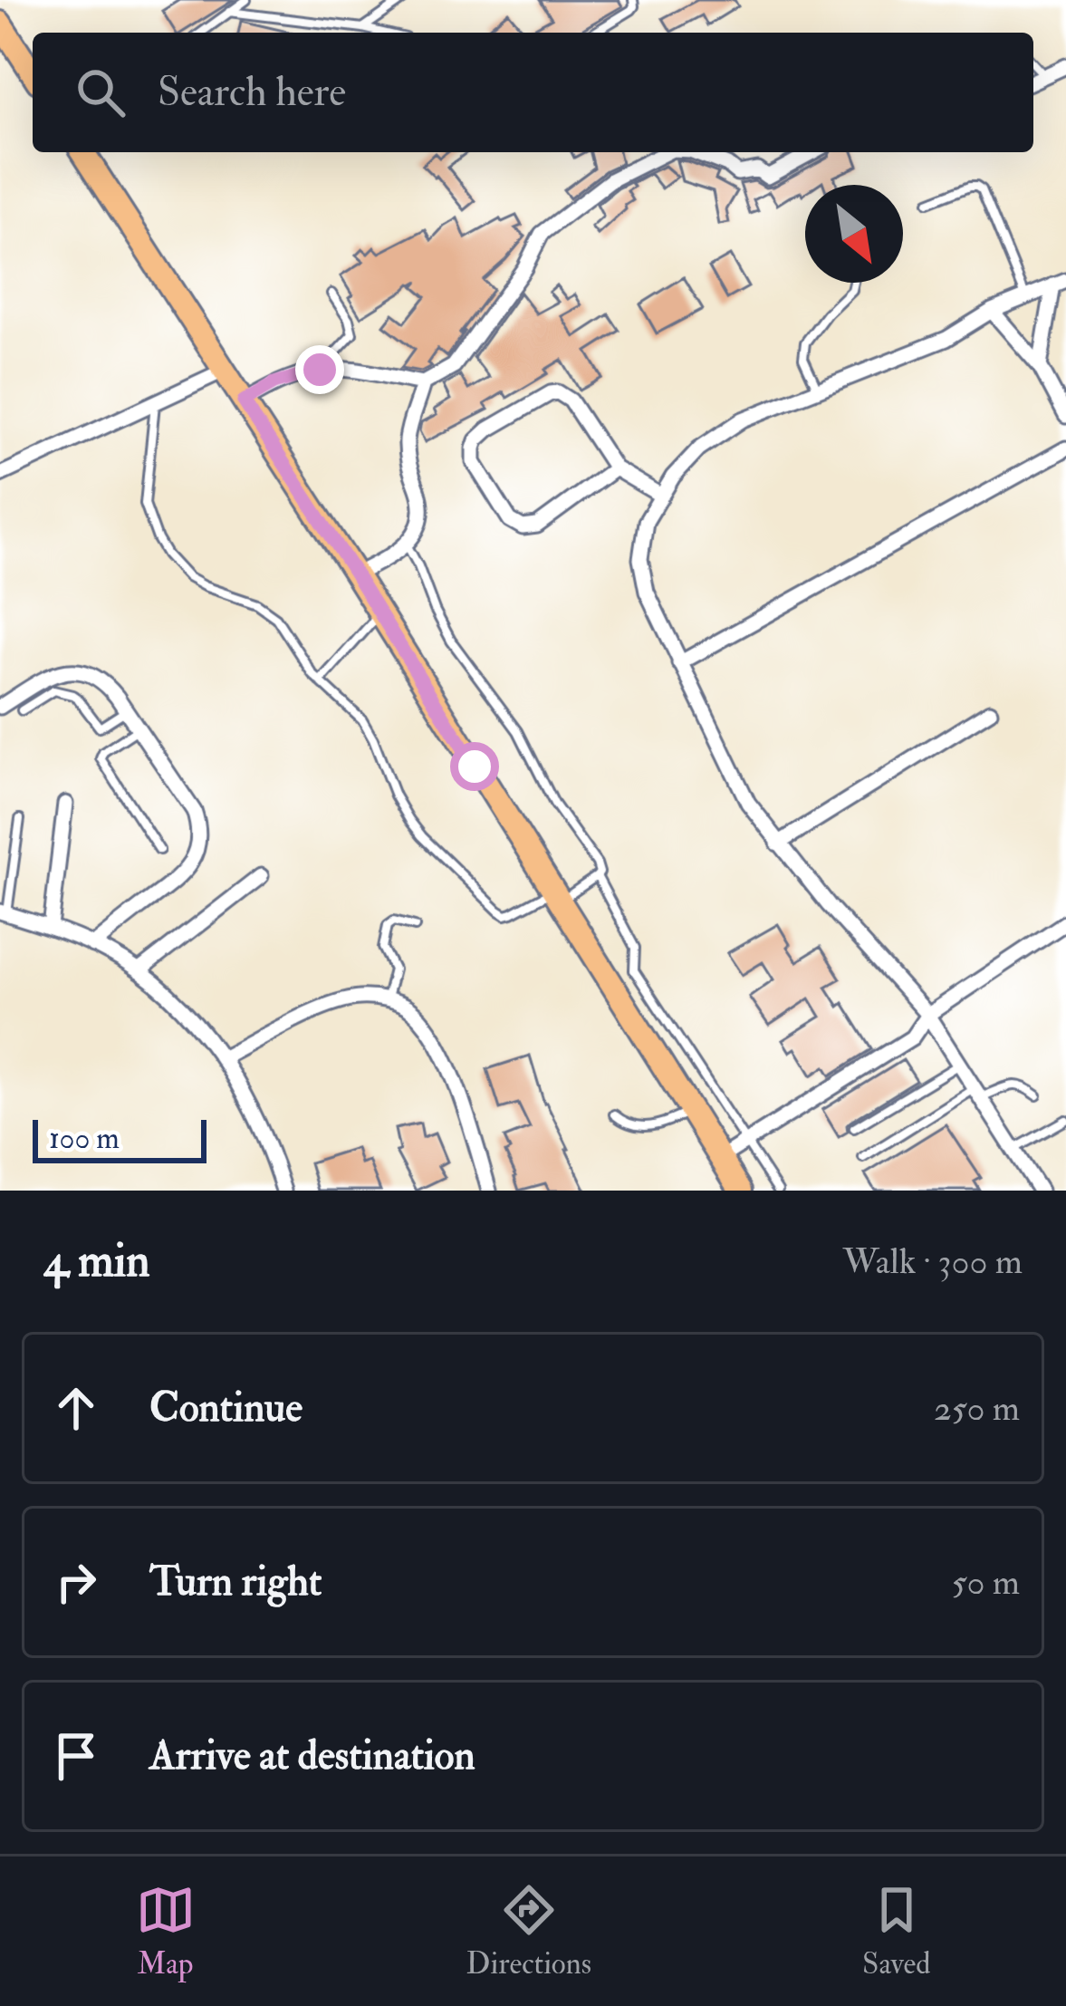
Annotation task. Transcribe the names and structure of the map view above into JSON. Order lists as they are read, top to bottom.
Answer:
{
  "scale_bar": "100 m",
  "north": "bottom right",
  "page": {
    "search": "Search here",
    "scale": "100 m",
    "heading": ["4 min", "Walk · 300 m"],
    "list": [
      ["Continue", "250 m"],
      ["Turn right", "50 m"],
      "Arrive at destination"
    ],
    "nav": ["Map", "Directions", "Saved"]
  }
}
